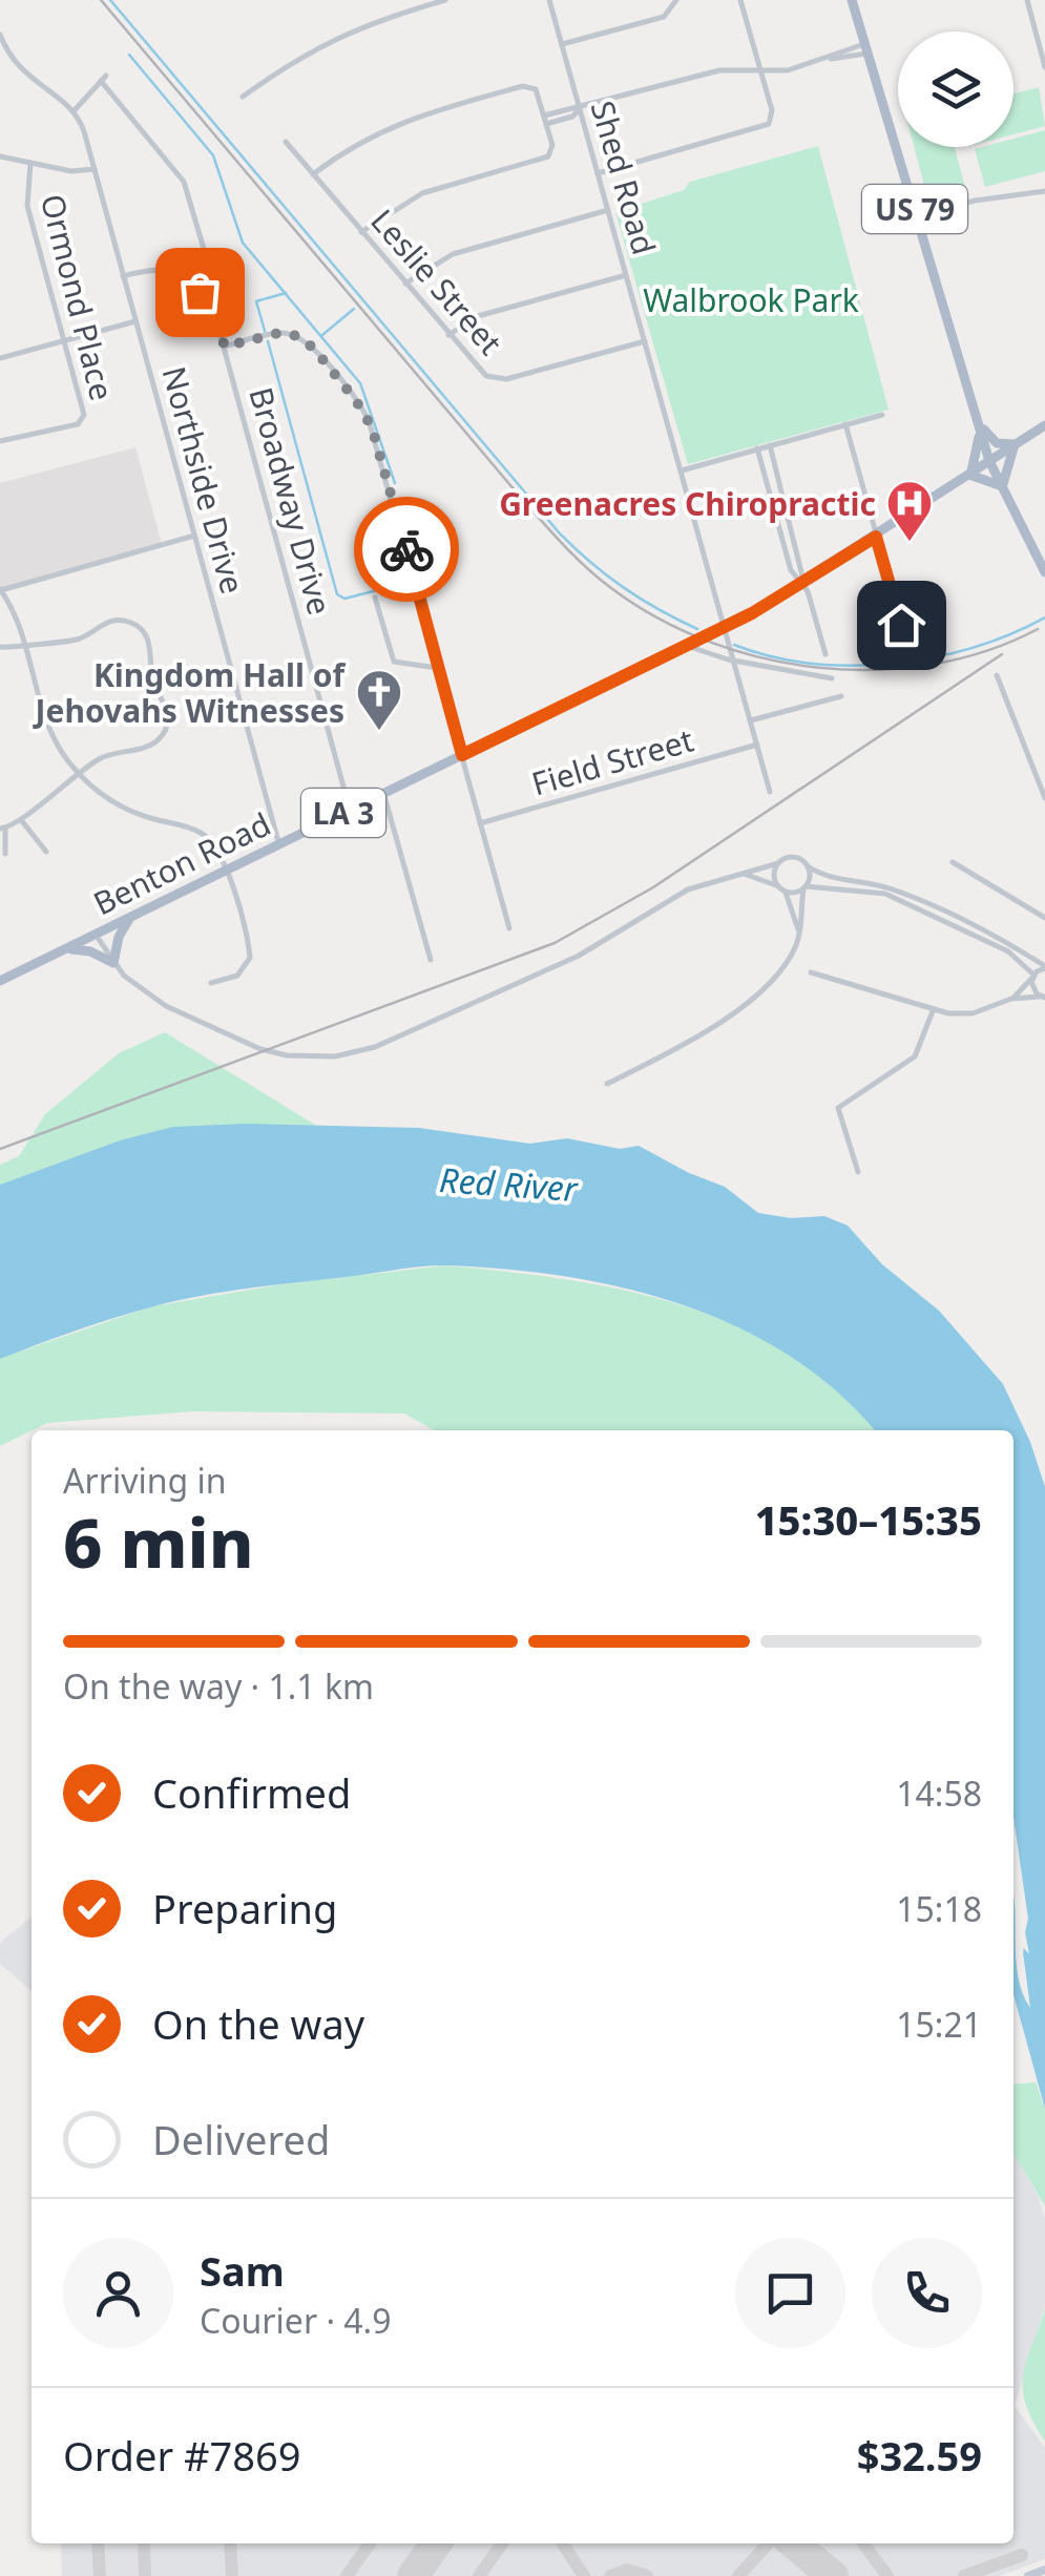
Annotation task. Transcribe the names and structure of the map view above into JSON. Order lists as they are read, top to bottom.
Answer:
{
  "streets": {
    "main road": ["US 79", "LA 3", "Benton Road"],
    "street": [
      "Shed Road",
      "Leslie Street",
      "Ormond Place",
      "Northside Drive",
      "Broadway Drive",
      "Field Street"
    ]
  },
  "crossings": [
    ["Shed Road", "Leslie Street"],
    ["Shed Road", "Field Street"],
    ["Shed Road", "Benton Road"],
    ["US 79", "Benton Road"],
    ["Northside Drive", "Broadway Drive"],
    ["Northside Drive", "Benton Road"],
    ["Broadway Drive", "Benton Road"]
  ],
  "water": ["Red River"],
  "parks": ["Walbrook Park"],
  "places": {
    "hospital": ["Greenacres Chiropractic"],
    "church": ["Kingdom Hall of Jehovahs Witnesses"]
  },
  "page": {
    "heading": ["6 min", "Arriving in", "15:30–15:35"],
    "panel": [
      "Sam",
      "Courier · 4.9",
      "Order #7869",
      "$32.59"
    ],
    "bar": "On the way · 1.1 km",
    "list": [
      ["Confirmed", "14:58"],
      ["Preparing", "15:18"],
      ["On the way", "15:21"],
      "Delivered"
    ]
  }
}
